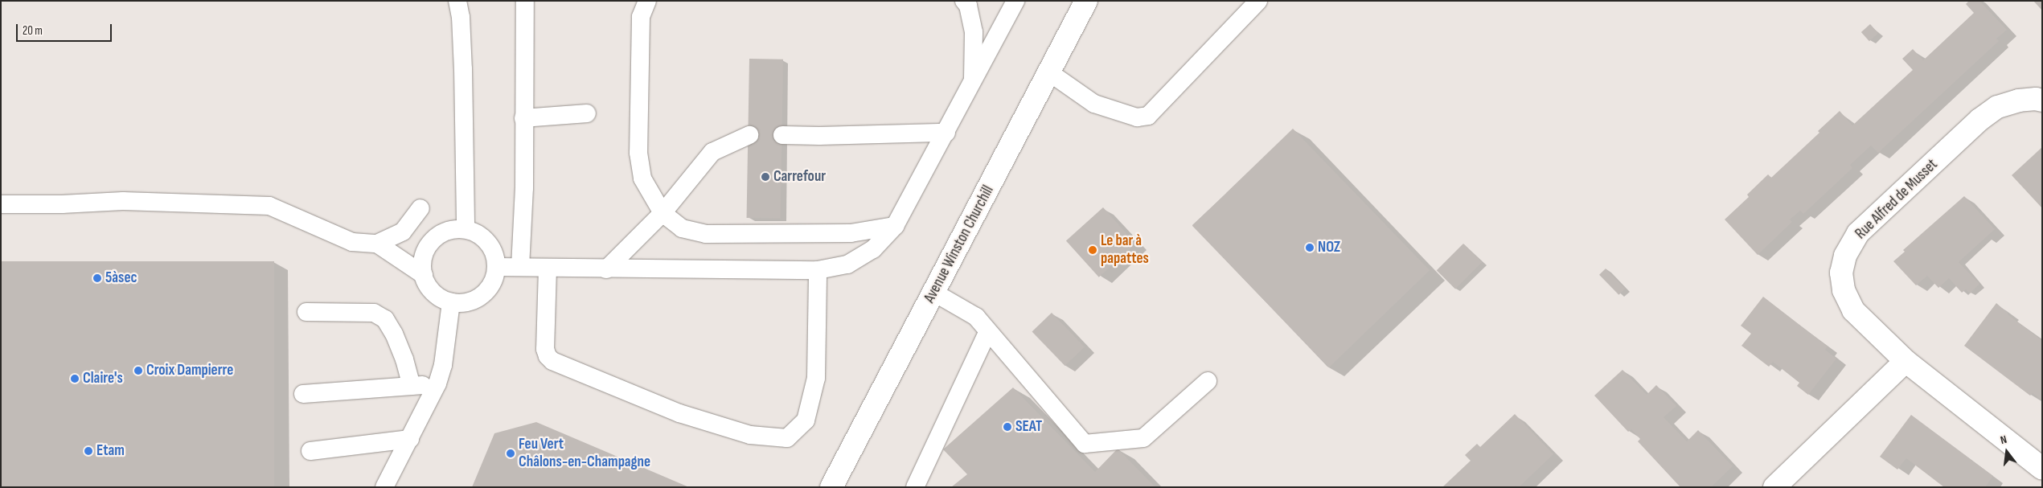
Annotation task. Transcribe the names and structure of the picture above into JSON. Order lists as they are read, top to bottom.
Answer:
{
  "streets": {
    "street": ["Rue Alfred de Musset", "Avenue Winston Churchill"]
  },
  "places": [
    "Carrefour",
    "NOZ",
    "Le bar à papattes",
    "5àsec",
    "Croix Dampierre",
    "Claire's",
    "SEAT",
    "Etam",
    "Feu Vert Châlons-en-Champagne"
  ],
  "scale_bar": "20 m",
  "north": "top"
}
